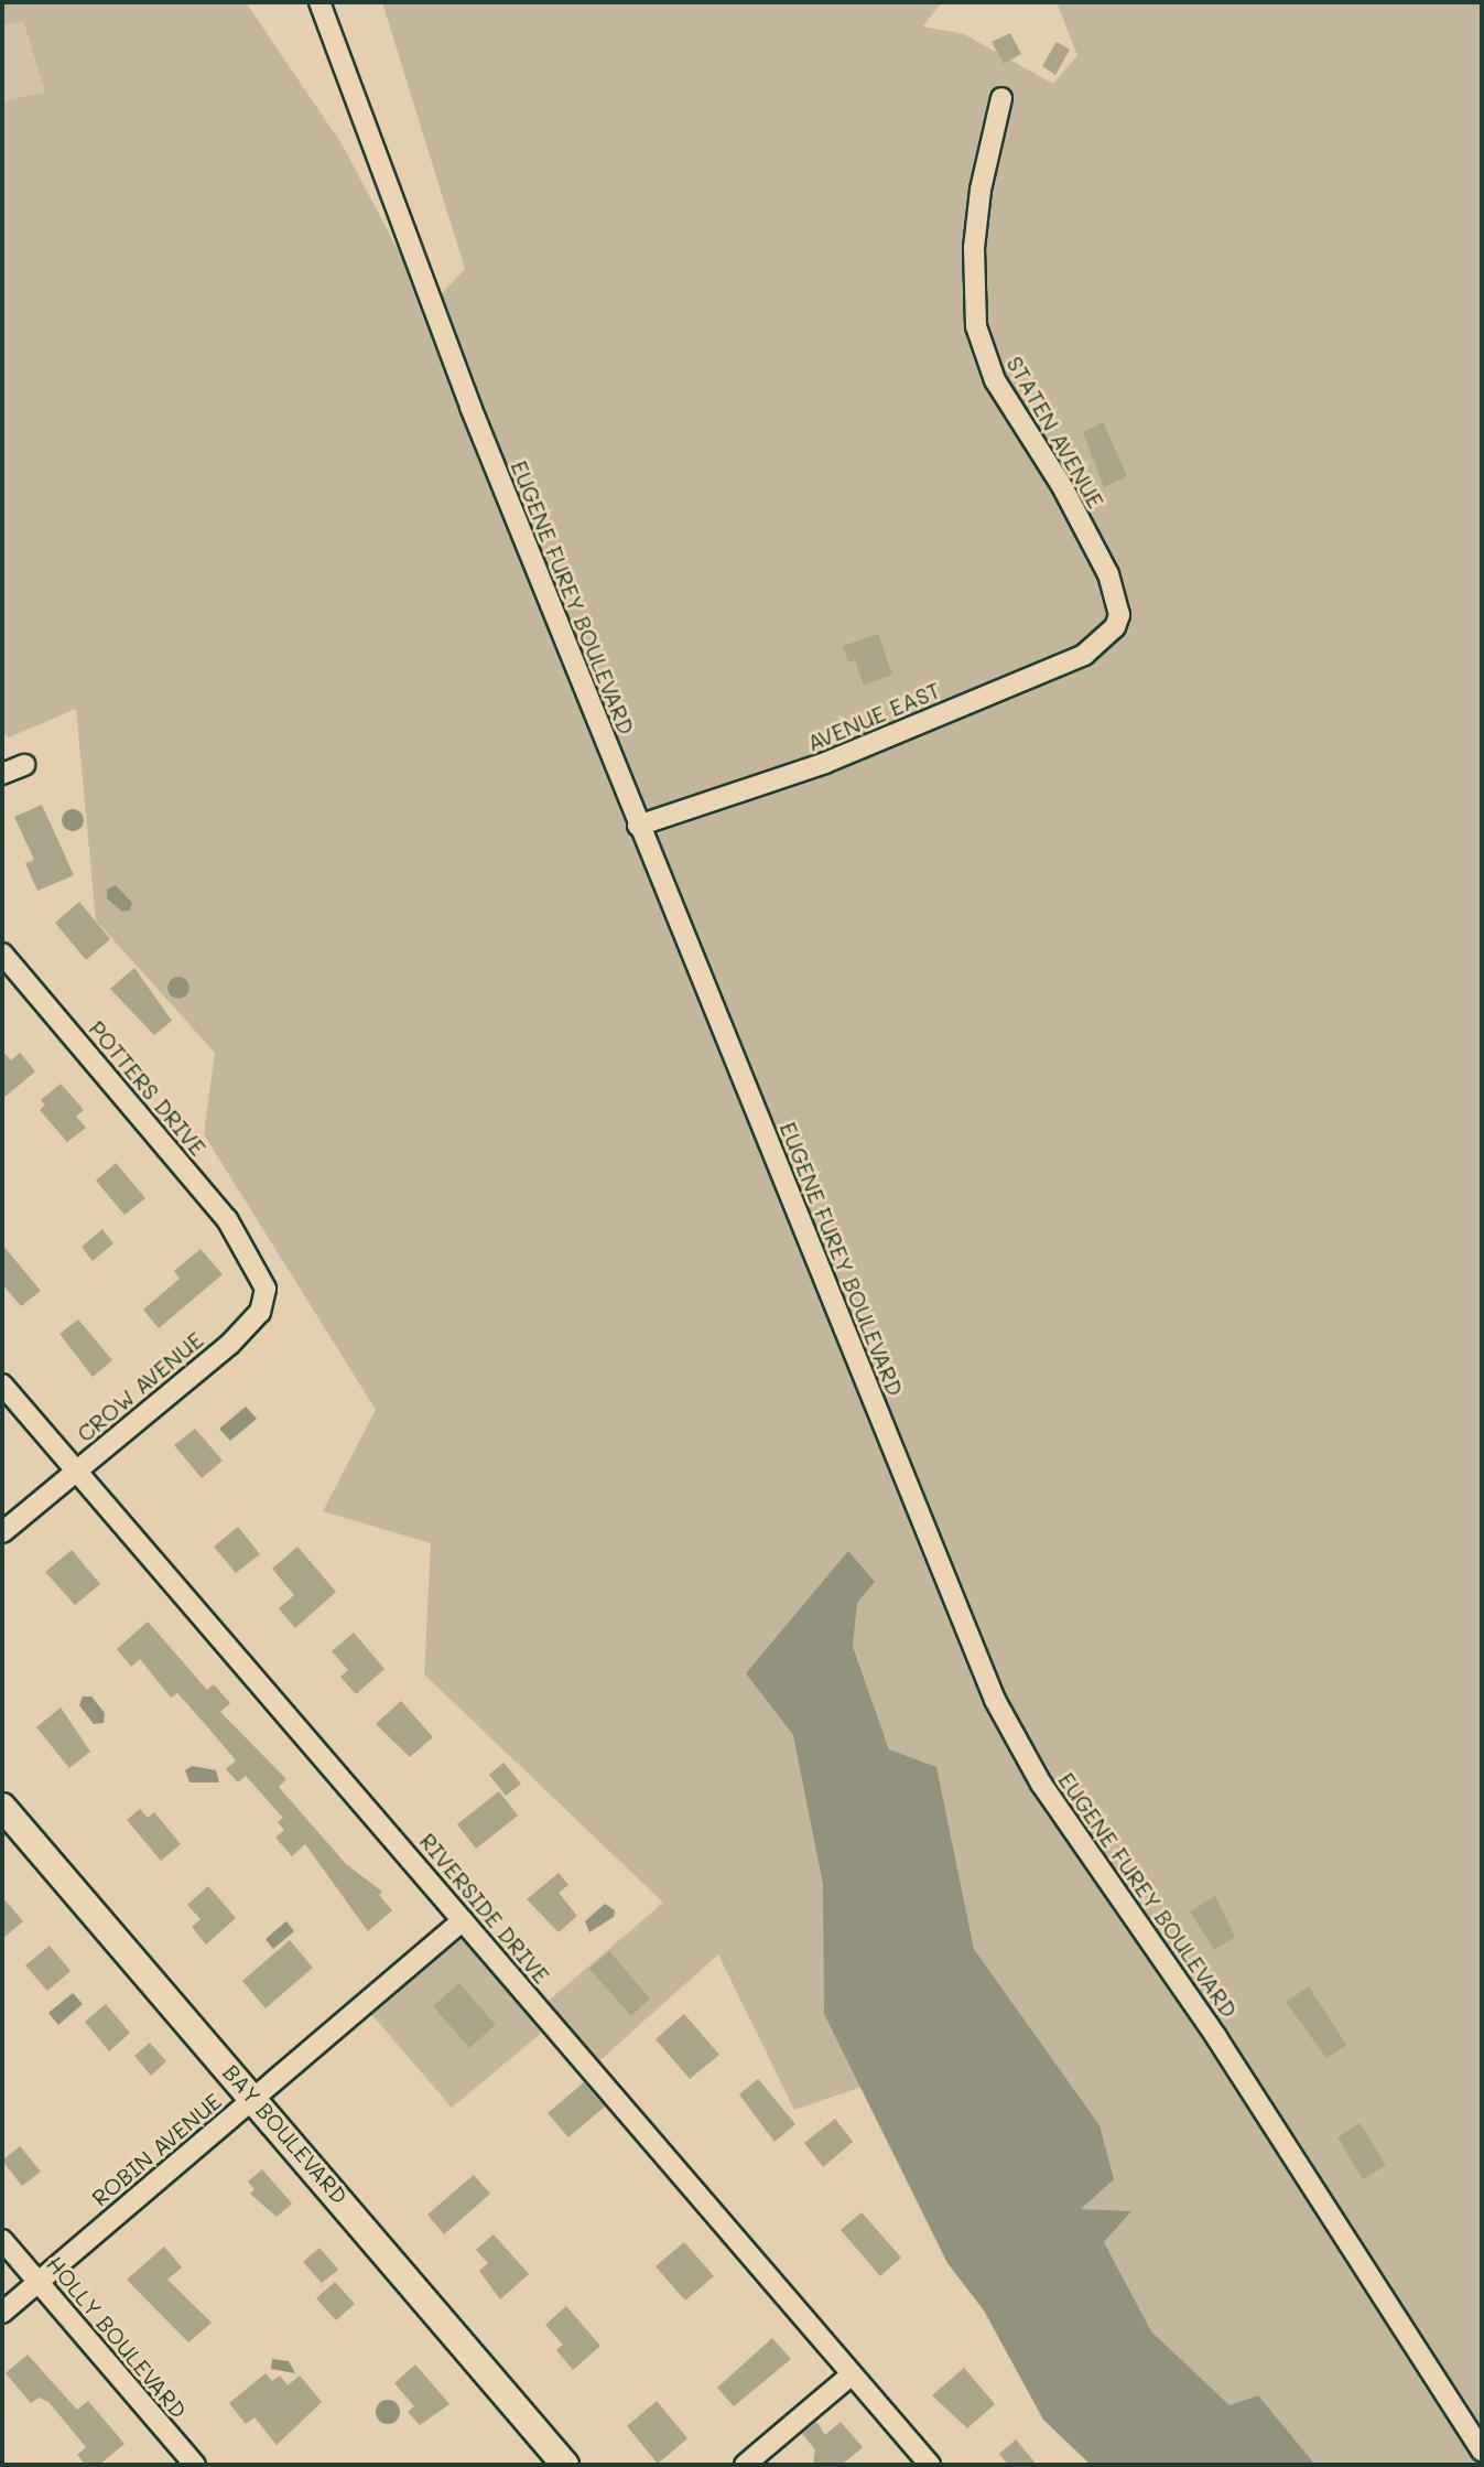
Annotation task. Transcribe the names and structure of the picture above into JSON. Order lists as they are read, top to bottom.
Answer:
{
  "streets": {
    "street": [
      "STATEN AVENUE",
      "EUGENE FUREY BOULEVARD",
      "AVENUE EAST",
      "POTTERS DRIVE",
      "CROW AVENUE",
      "RIVERSIDE DRIVE",
      "BAY BOULEVARD",
      "ROBIN AVENUE",
      "HOLLY BOULEVARD"
    ]
  },
  "crossings": [
    ["STATEN AVENUE", "AVENUE EAST"],
    ["EUGENE FUREY BOULEVARD", "AVENUE EAST"],
    ["POTTERS DRIVE", "CROW AVENUE"],
    ["CROW AVENUE", "RIVERSIDE DRIVE"],
    ["RIVERSIDE DRIVE", "ROBIN AVENUE"],
    ["BAY BOULEVARD", "ROBIN AVENUE"],
    ["ROBIN AVENUE", "HOLLY BOULEVARD"]
  ]
}
